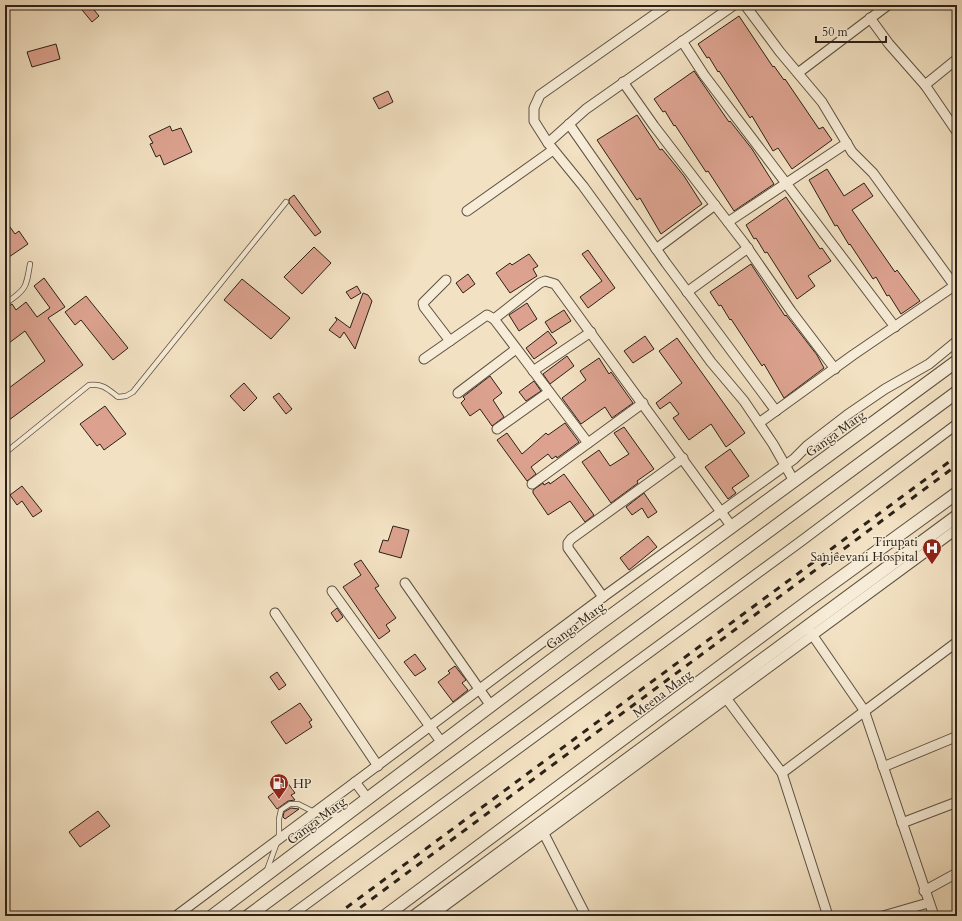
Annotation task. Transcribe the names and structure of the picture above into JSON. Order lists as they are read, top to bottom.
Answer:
{
  "streets": {
    "street": ["Ganga Marg", "Meena Marg"]
  },
  "places": {
    "hospital": ["Tirupati Sanjeevani Hospital"],
    "fuel station": ["HP"]
  },
  "scale_bar": "50 m"
}
